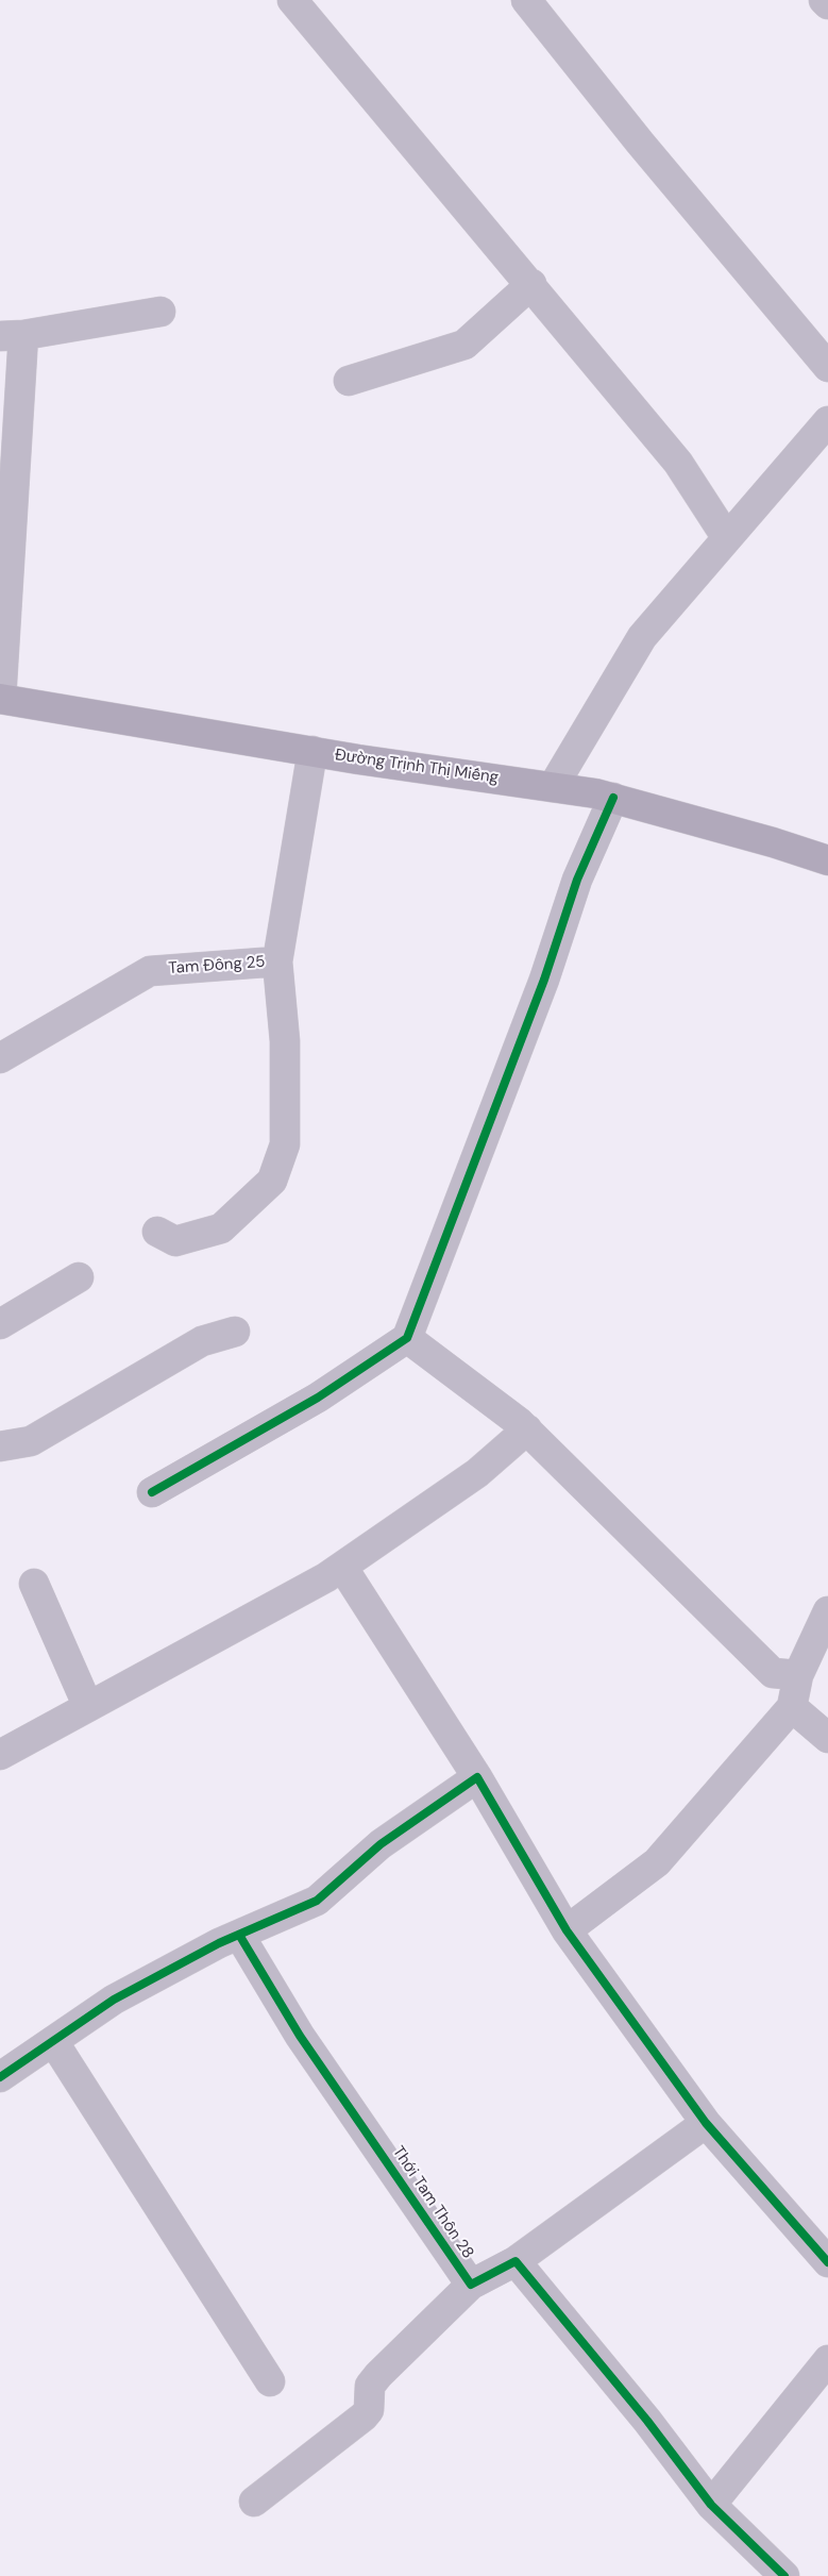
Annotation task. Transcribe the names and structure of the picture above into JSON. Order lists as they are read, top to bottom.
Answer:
{
  "streets": {
    "main road": ["Đường Trịnh Thị Miếng"],
    "street": ["Tam Đông 25", "Thới Tam Thôn 28"]
  },
  "crossings": [
    ["Đường Trịnh Thị Miếng", "Tam Đông 25"]
  ]
}
